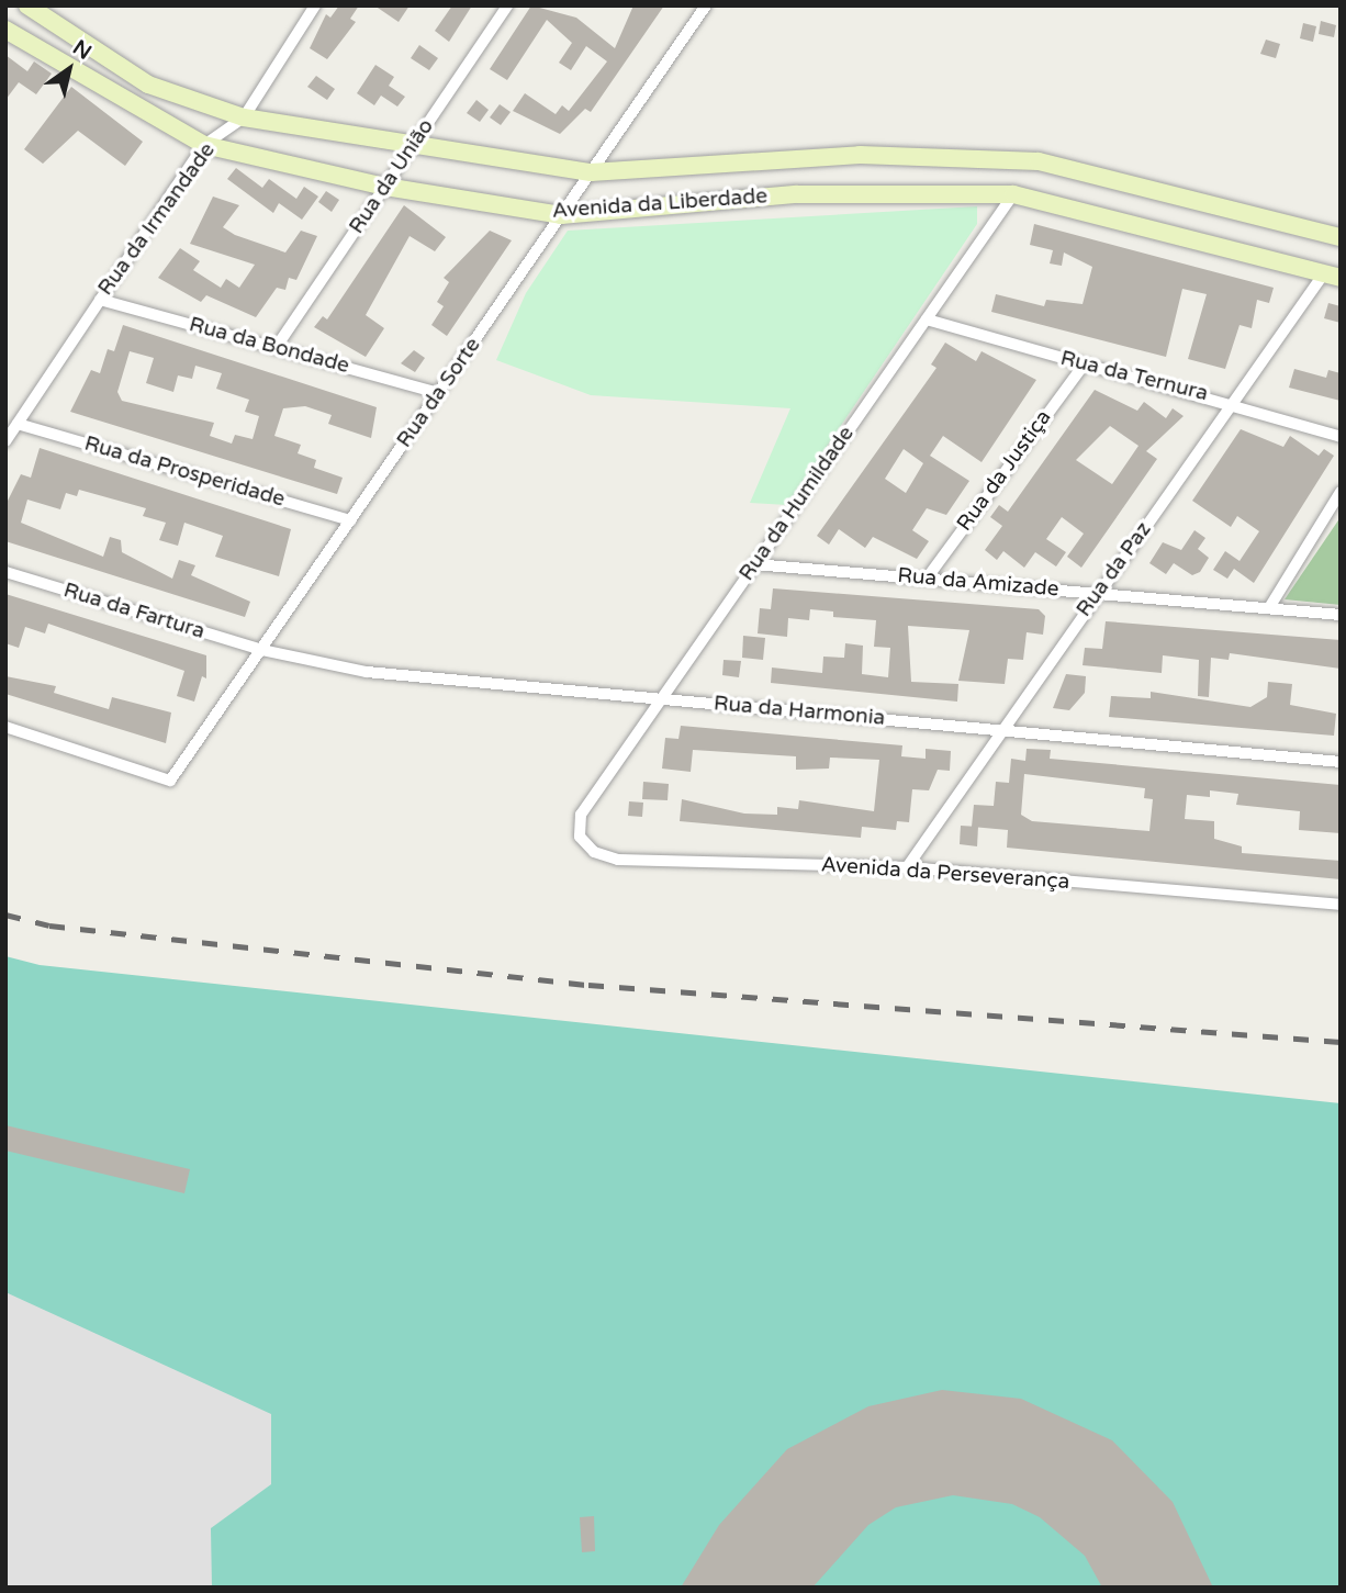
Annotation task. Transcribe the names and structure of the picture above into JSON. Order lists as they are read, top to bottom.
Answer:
{
  "streets": {
    "street": [
      "Rua da União",
      "Avenida da Liberdade",
      "Rua da Irmandade",
      "Rua da Bondade",
      "Rua da Ternura",
      "Rua da Sorte",
      "Rua da Justiça",
      "Rua da Prosperidade",
      "Rua da Humildade",
      "Rua da Paz",
      "Rua da Amizade",
      "Rua da Fartura",
      "Rua da Harmonia",
      "Avenida da Perseverança"
    ]
  },
  "crossings": [
    ["Rua da União", "Avenida da Liberdade"],
    ["Rua da União", "Rua da Bondade"],
    ["Avenida da Liberdade", "Rua da Irmandade"],
    ["Avenida da Liberdade", "Rua da Sorte"],
    ["Avenida da Liberdade", "Rua da Humildade"],
    ["Avenida da Liberdade", "Rua da Paz"],
    ["Rua da Irmandade", "Rua da Bondade"],
    ["Rua da Irmandade", "Rua da Prosperidade"],
    ["Rua da Bondade", "Rua da Sorte"],
    ["Rua da Ternura", "Rua da Justiça"],
    ["Rua da Ternura", "Rua da Humildade"],
    ["Rua da Ternura", "Rua da Paz"],
    ["Rua da Sorte", "Rua da Prosperidade"],
    ["Rua da Sorte", "Rua da Fartura"],
    ["Rua da Sorte", "Rua da Harmonia"],
    ["Rua da Justiça", "Rua da Amizade"],
    ["Rua da Humildade", "Rua da Amizade"],
    ["Rua da Humildade", "Rua da Harmonia"],
    ["Rua da Humildade", "Avenida da Perseverança"],
    ["Rua da Paz", "Rua da Amizade"],
    ["Rua da Paz", "Rua da Harmonia"],
    ["Rua da Paz", "Avenida da Perseverança"],
    ["Rua da Fartura", "Rua da Harmonia"]
  ],
  "north": "top right"
}
